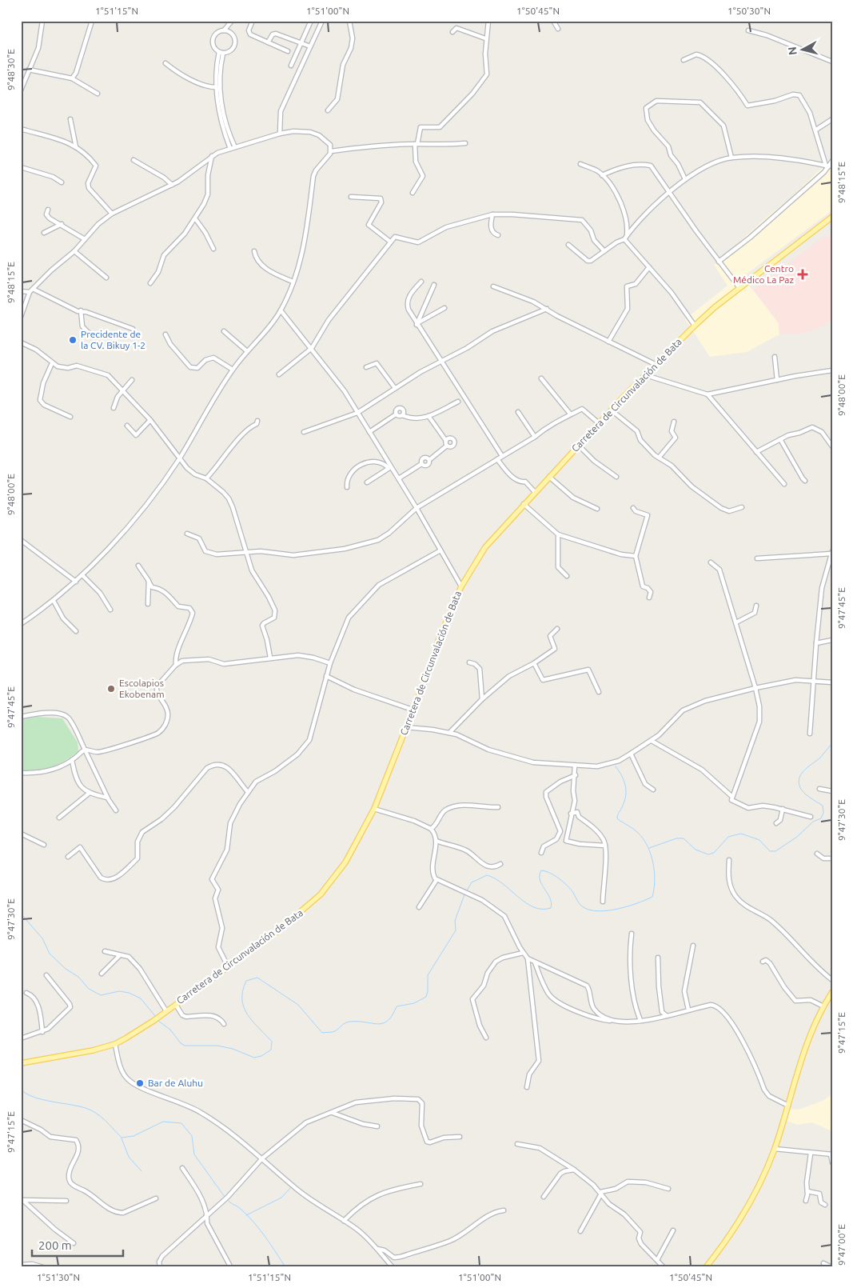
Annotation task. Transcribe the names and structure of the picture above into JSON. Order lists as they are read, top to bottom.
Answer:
{
  "streets": {
    "main road": ["Carretera de Circunvalación de Bata"]
  },
  "places": {
    "health": ["Centro Médico La Paz"],
    "other": ["Precidente de la CV. Bikuy 1-2", "Escolapios Ekobenam", "Bar de Aluhu"]
  },
  "scale_bar": "200 m",
  "north": "left",
  "coordinates": [
    "1°51'15\"N",
    "1°51'00\"N",
    "1°50'45\"N",
    "1°50'30\"N",
    "9°48'30\"E",
    "9°48'15\"E",
    "9°48'00\"E",
    "9°47'45\"E",
    "9°47'30\"E",
    "9°47'15\"E",
    "9°47'00\"E",
    "1°51'30\"N"
  ]
}
